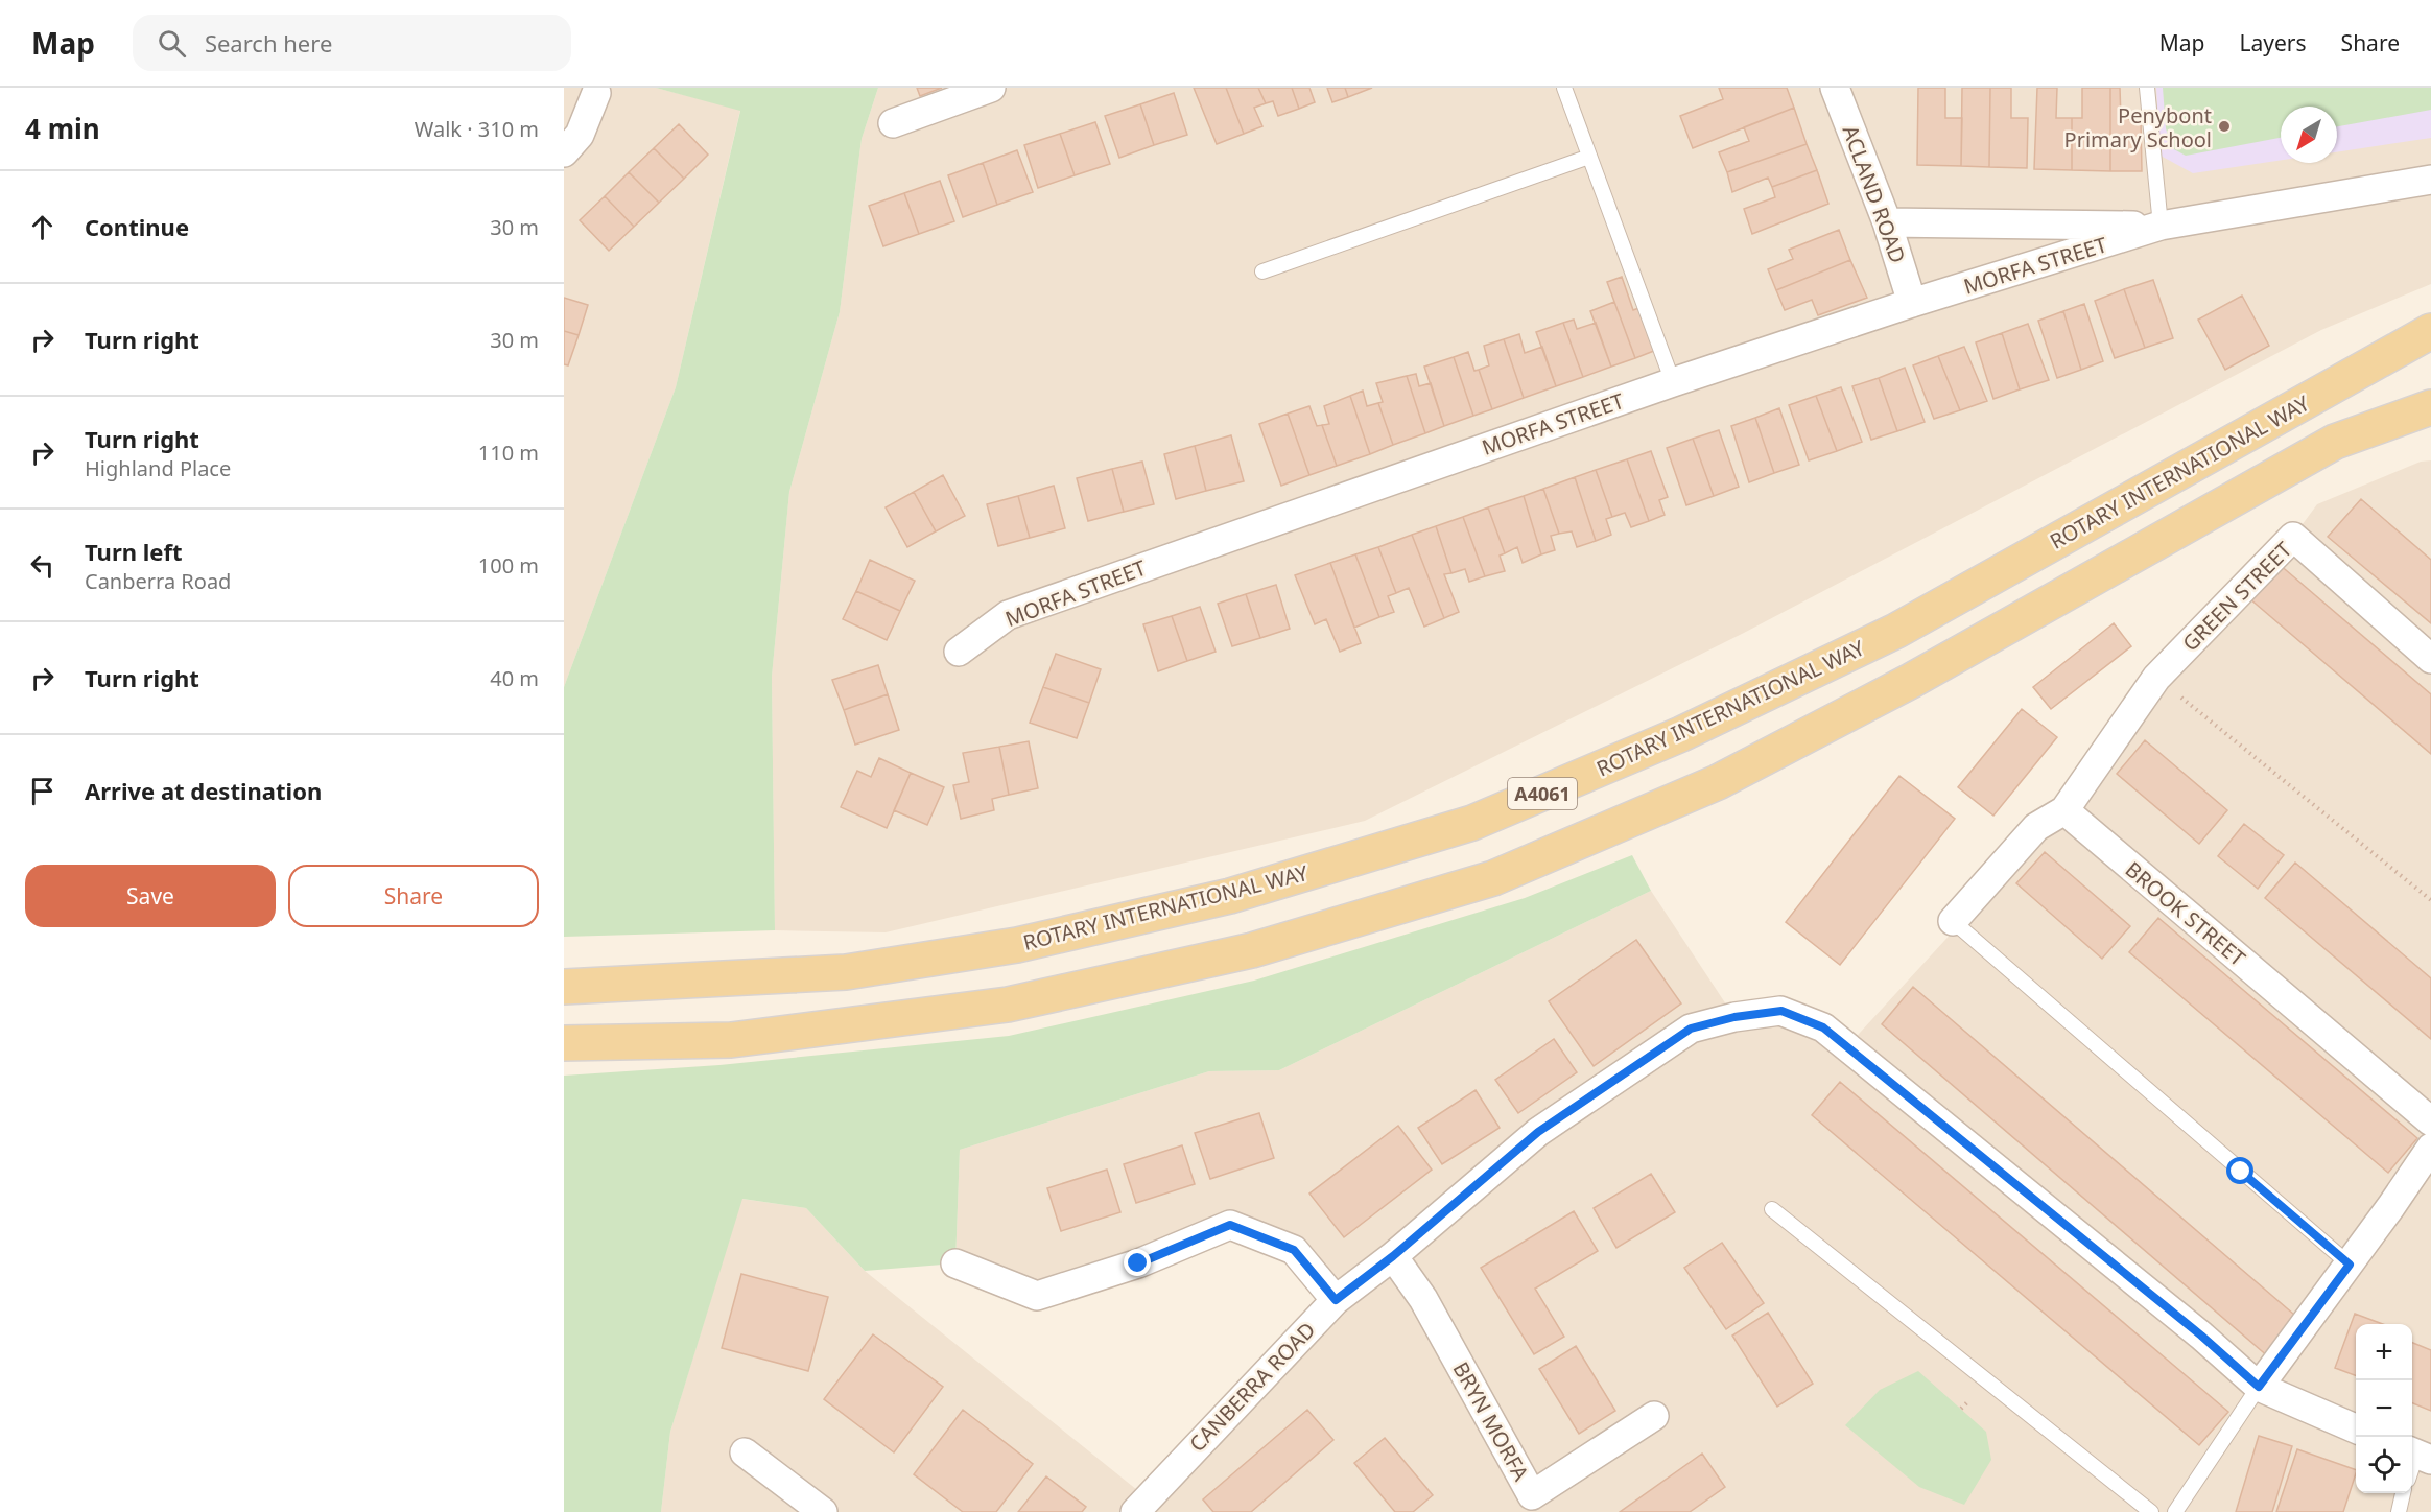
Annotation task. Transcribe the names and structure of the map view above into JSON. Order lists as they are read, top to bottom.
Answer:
{
  "streets": {
    "main road": ["ROTARY INTERNATIONAL WAY", "A4061"],
    "street": [
      "ACLAND ROAD",
      "MORFA STREET",
      "GREEN STREET",
      "BROOK STREET",
      "CANBERRA ROAD",
      "BRYN MORFA"
    ]
  },
  "crossings": [
    ["ACLAND ROAD", "MORFA STREET"],
    ["CANBERRA ROAD", "BRYN MORFA"]
  ],
  "places": ["Penybont Primary School"],
  "north": "bottom left",
  "page": {
    "header": "Map",
    "search": "Search here",
    "nav": ["Map", "Layers", "Share"],
    "heading": ["4 min", "Walk · 310 m"],
    "list": [
      ["Continue", "30 m"],
      ["Turn right", "30 m"],
      ["Turn right", "Highland Place", "110 m"],
      ["Turn left", "Canberra Road", "100 m"],
      ["Turn right", "40 m"],
      "Arrive at destination"
    ],
    "buttons": ["Save", "Share"],
    "map_buttons": ["+", "−"]
  }
}
